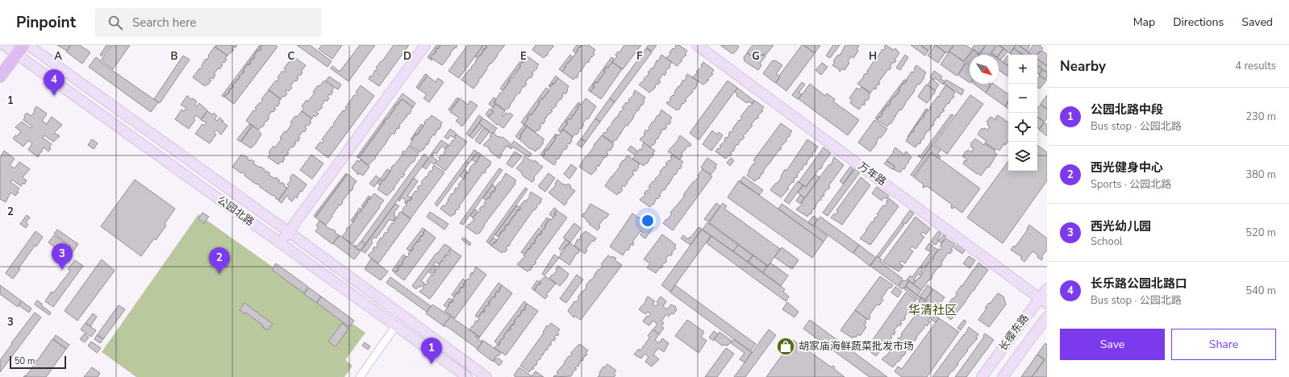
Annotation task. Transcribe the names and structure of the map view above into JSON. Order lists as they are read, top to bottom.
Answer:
{
  "streets": {
    "main road": ["万年路", "公园北路", "长缨东路"]
  },
  "crossings": [
    ["万年路", "长缨东路"]
  ],
  "districts": ["华清社区"],
  "places": {
    "shop": ["胡家庙海鲜蔬菜批发市场"]
  },
  "scale_bar": "50 m",
  "north": "bottom right",
  "page": {
    "header": "Pinpoint",
    "search": "Search here",
    "nav": ["Map", "Directions", "Saved"],
    "heading": ["Nearby", "4 results"],
    "map_buttons": ["+", "−"],
    "pins": [
      "4",
      "3",
      "2",
      "1"
    ],
    "list": [
      {
        "mark": "1",
        "name": "公园北路中段",
        "note": "Bus stop · 公园北路",
        "value": "230 m"
      },
      {
        "mark": "2",
        "name": "西光健身中心",
        "note": "Sports · 公园北路",
        "value": "380 m"
      },
      {
        "mark": "3",
        "name": "西光幼儿园",
        "note": "School",
        "value": "520 m"
      },
      {
        "mark": "4",
        "name": "长乐路公园北路口",
        "note": "Bus stop · 公园北路",
        "value": "540 m"
      }
    ],
    "buttons": ["Save", "Share"],
    "scale": "50 m"
  },
  "grid": {
    "columns": [
      "A",
      "B",
      "C",
      "D",
      "E",
      "F",
      "G",
      "H"
    ],
    "rows": ["1", "2", "3"]
  }
}
